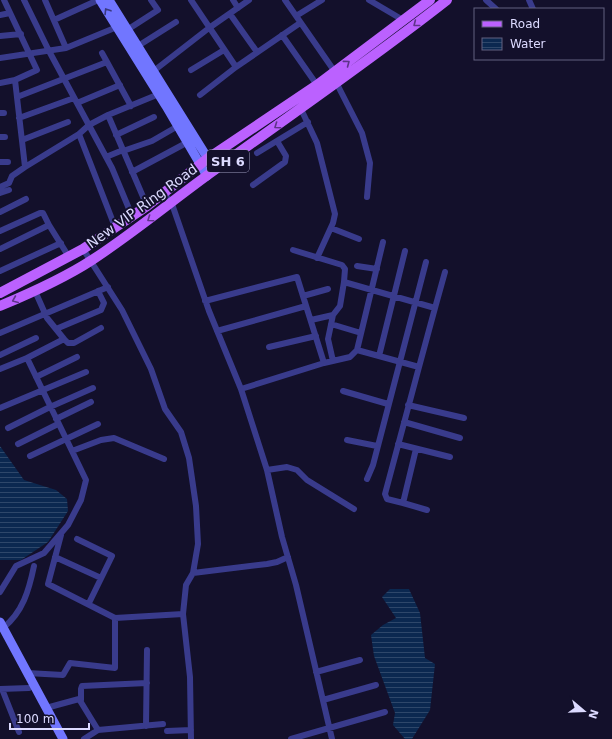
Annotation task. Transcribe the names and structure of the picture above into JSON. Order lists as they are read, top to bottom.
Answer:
{
  "streets": {
    "main road": ["SH 6", "New VIP Ring Road"]
  },
  "legend": ["Road", "Water"],
  "scale_bar": "100 m",
  "north": "right"
}
